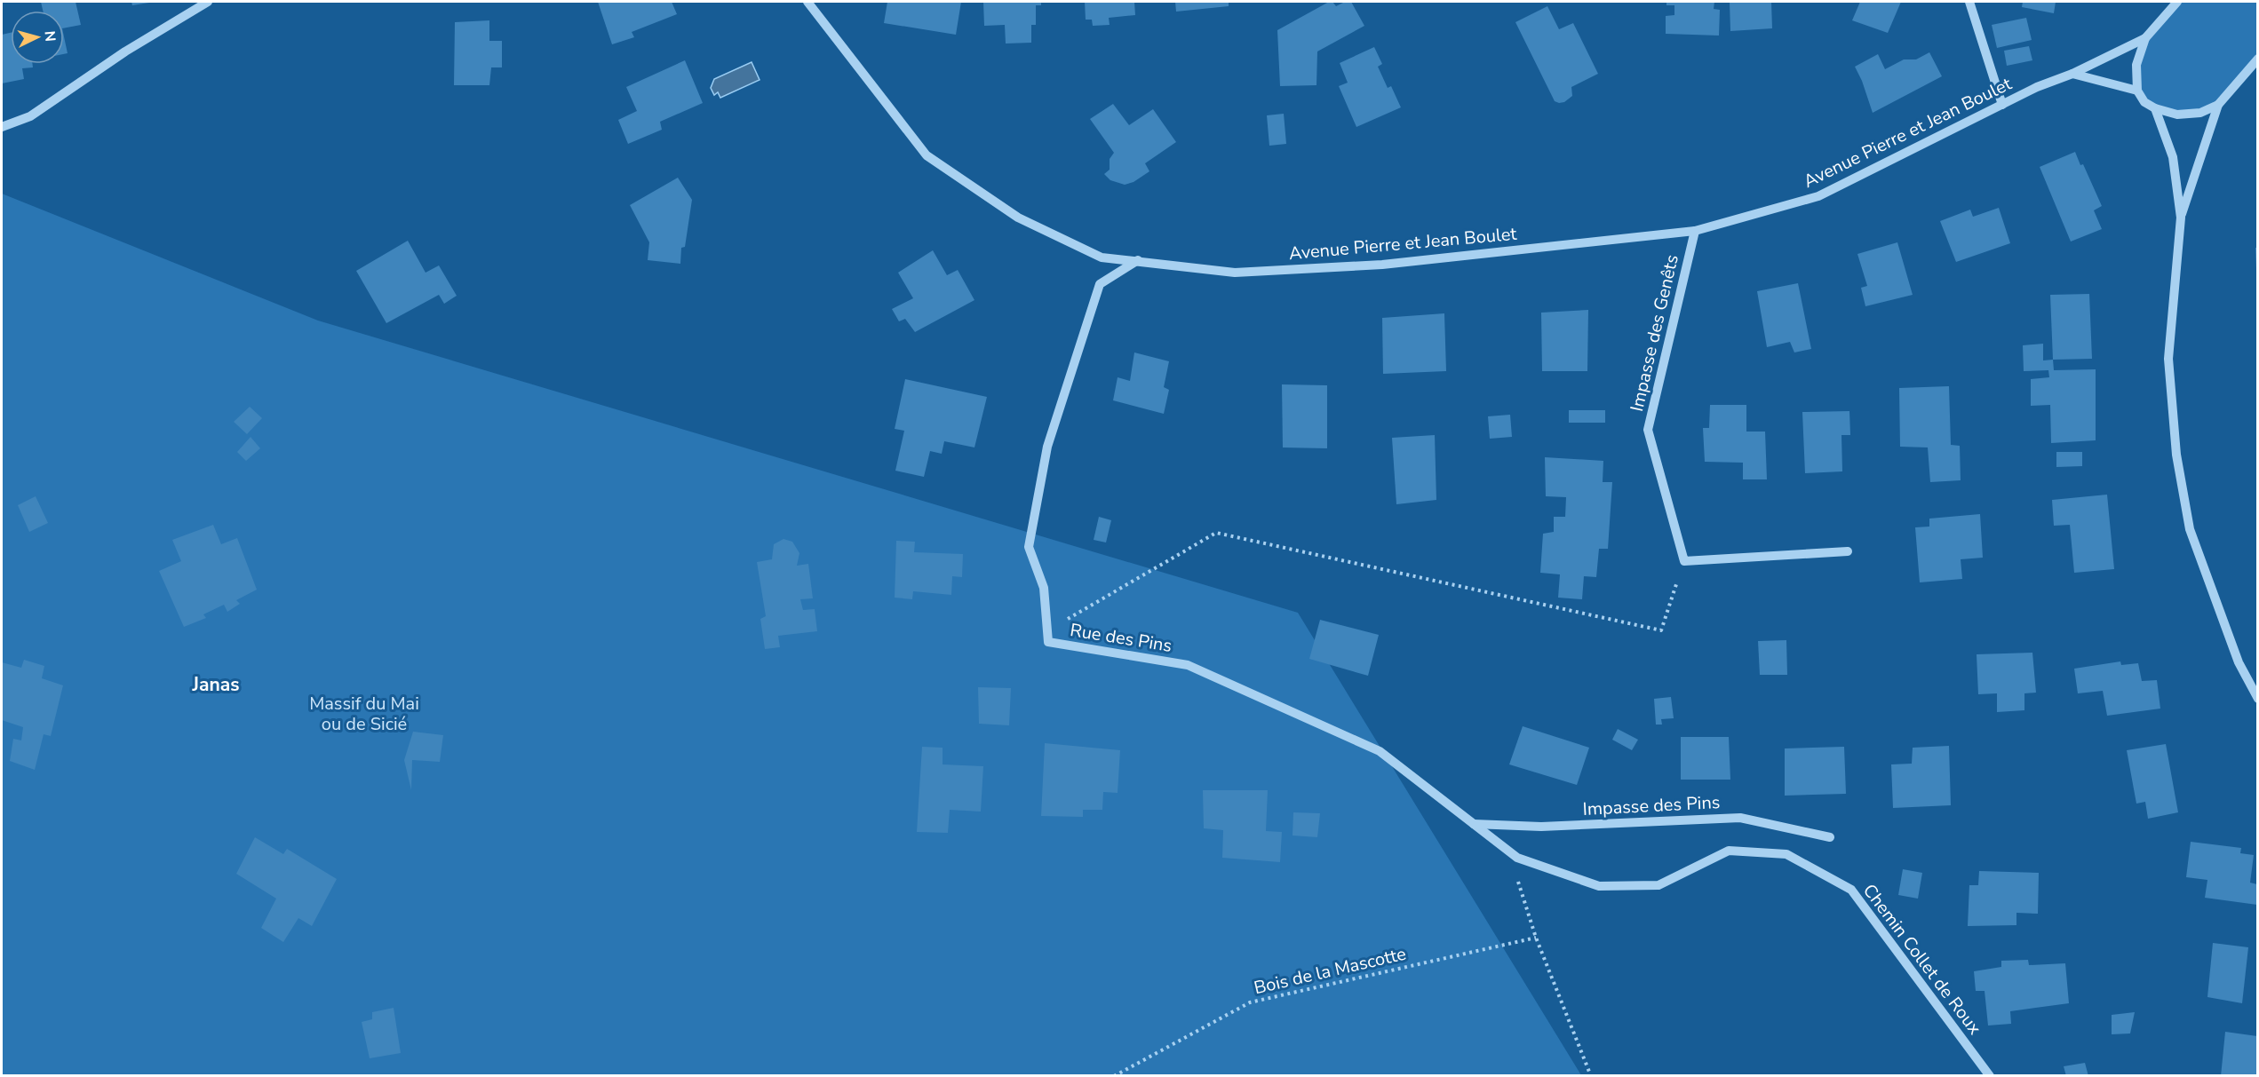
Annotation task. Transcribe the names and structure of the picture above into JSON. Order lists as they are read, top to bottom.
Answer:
{
  "streets": {
    "street": [
      "Avenue Pierre et Jean Boulet",
      "Impasse des Genêts",
      "Rue des Pins",
      "Impasse des Pins",
      "Chemin Collet de Roux"
    ],
    "path": ["Bois de la Mascotte"]
  },
  "crossings": [
    ["Avenue Pierre et Jean Boulet", "Impasse des Genêts"],
    ["Avenue Pierre et Jean Boulet", "Rue des Pins"],
    ["Rue des Pins", "Impasse des Pins"],
    ["Rue des Pins", "Chemin Collet de Roux"]
  ],
  "districts": ["Janas"],
  "parks": ["Massif du Mai ou de Sicié"],
  "north": "right"
}
